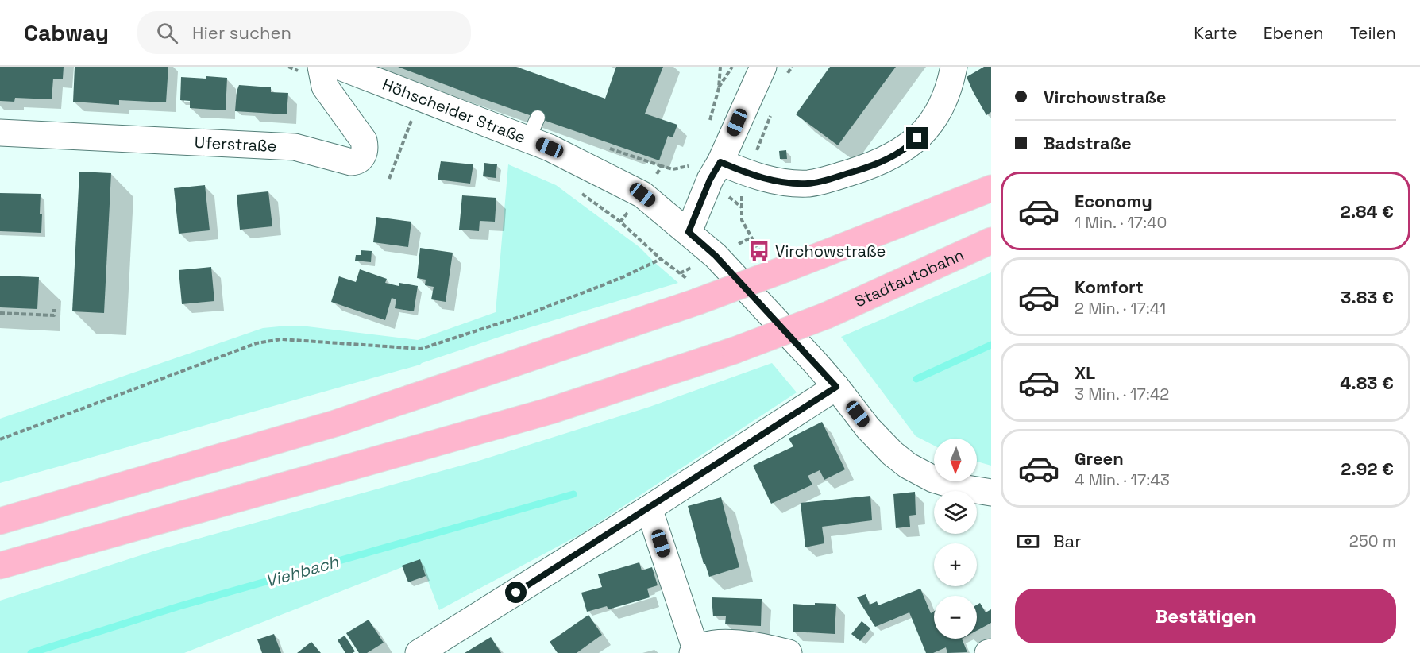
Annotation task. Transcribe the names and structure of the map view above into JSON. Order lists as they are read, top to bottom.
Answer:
{
  "streets": {
    "highway": ["Stadtautobahn"],
    "street": ["Höhscheider Straße", "Uferstraße"]
  },
  "water": ["Viehbach"],
  "places": {
    "bus stop": ["Virchowstraße"]
  },
  "north": "bottom",
  "page": {
    "header": "Cabway",
    "search": "Hier suchen",
    "nav": ["Karte", "Ebenen", "Teilen"],
    "banner": ["Virchowstraße", "Badstraße"],
    "list": [
      {
        "name": "Economy",
        "note": "1 Min. · 17:40",
        "value": "2.84 €"
      },
      {
        "name": "Komfort",
        "note": "2 Min. · 17:41",
        "value": "3.83 €"
      },
      {
        "name": "XL",
        "note": "3 Min. · 17:42",
        "value": "4.83 €"
      },
      {
        "name": "Green",
        "note": "4 Min. · 17:43",
        "value": "2.92 €"
      }
    ],
    "map_buttons": ["+", "−"],
    "pay": ["Bar", "250 m"],
    "buttons": "Bestätigen"
  }
}
